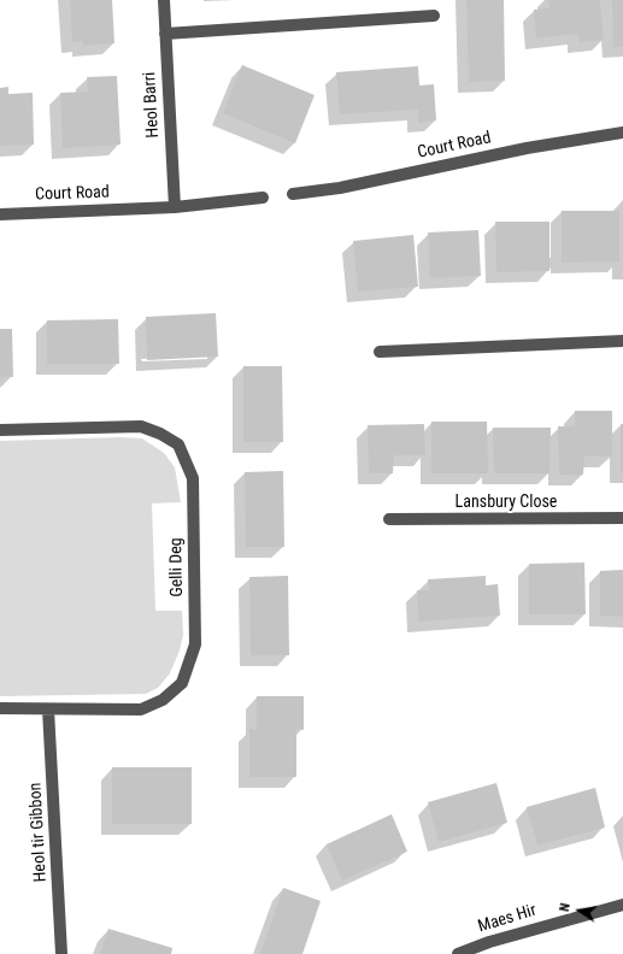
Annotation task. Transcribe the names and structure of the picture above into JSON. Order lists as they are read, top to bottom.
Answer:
{
  "streets": {
    "street": [
      "Heol Barri",
      "Court Road",
      "Lansbury Close",
      "Gelli Deg",
      "Heol tir Gibbon",
      "Maes Hir"
    ]
  },
  "crossings": [
    ["Heol Barri", "Court Road"],
    ["Gelli Deg", "Heol tir Gibbon"]
  ],
  "north": "left"
}
